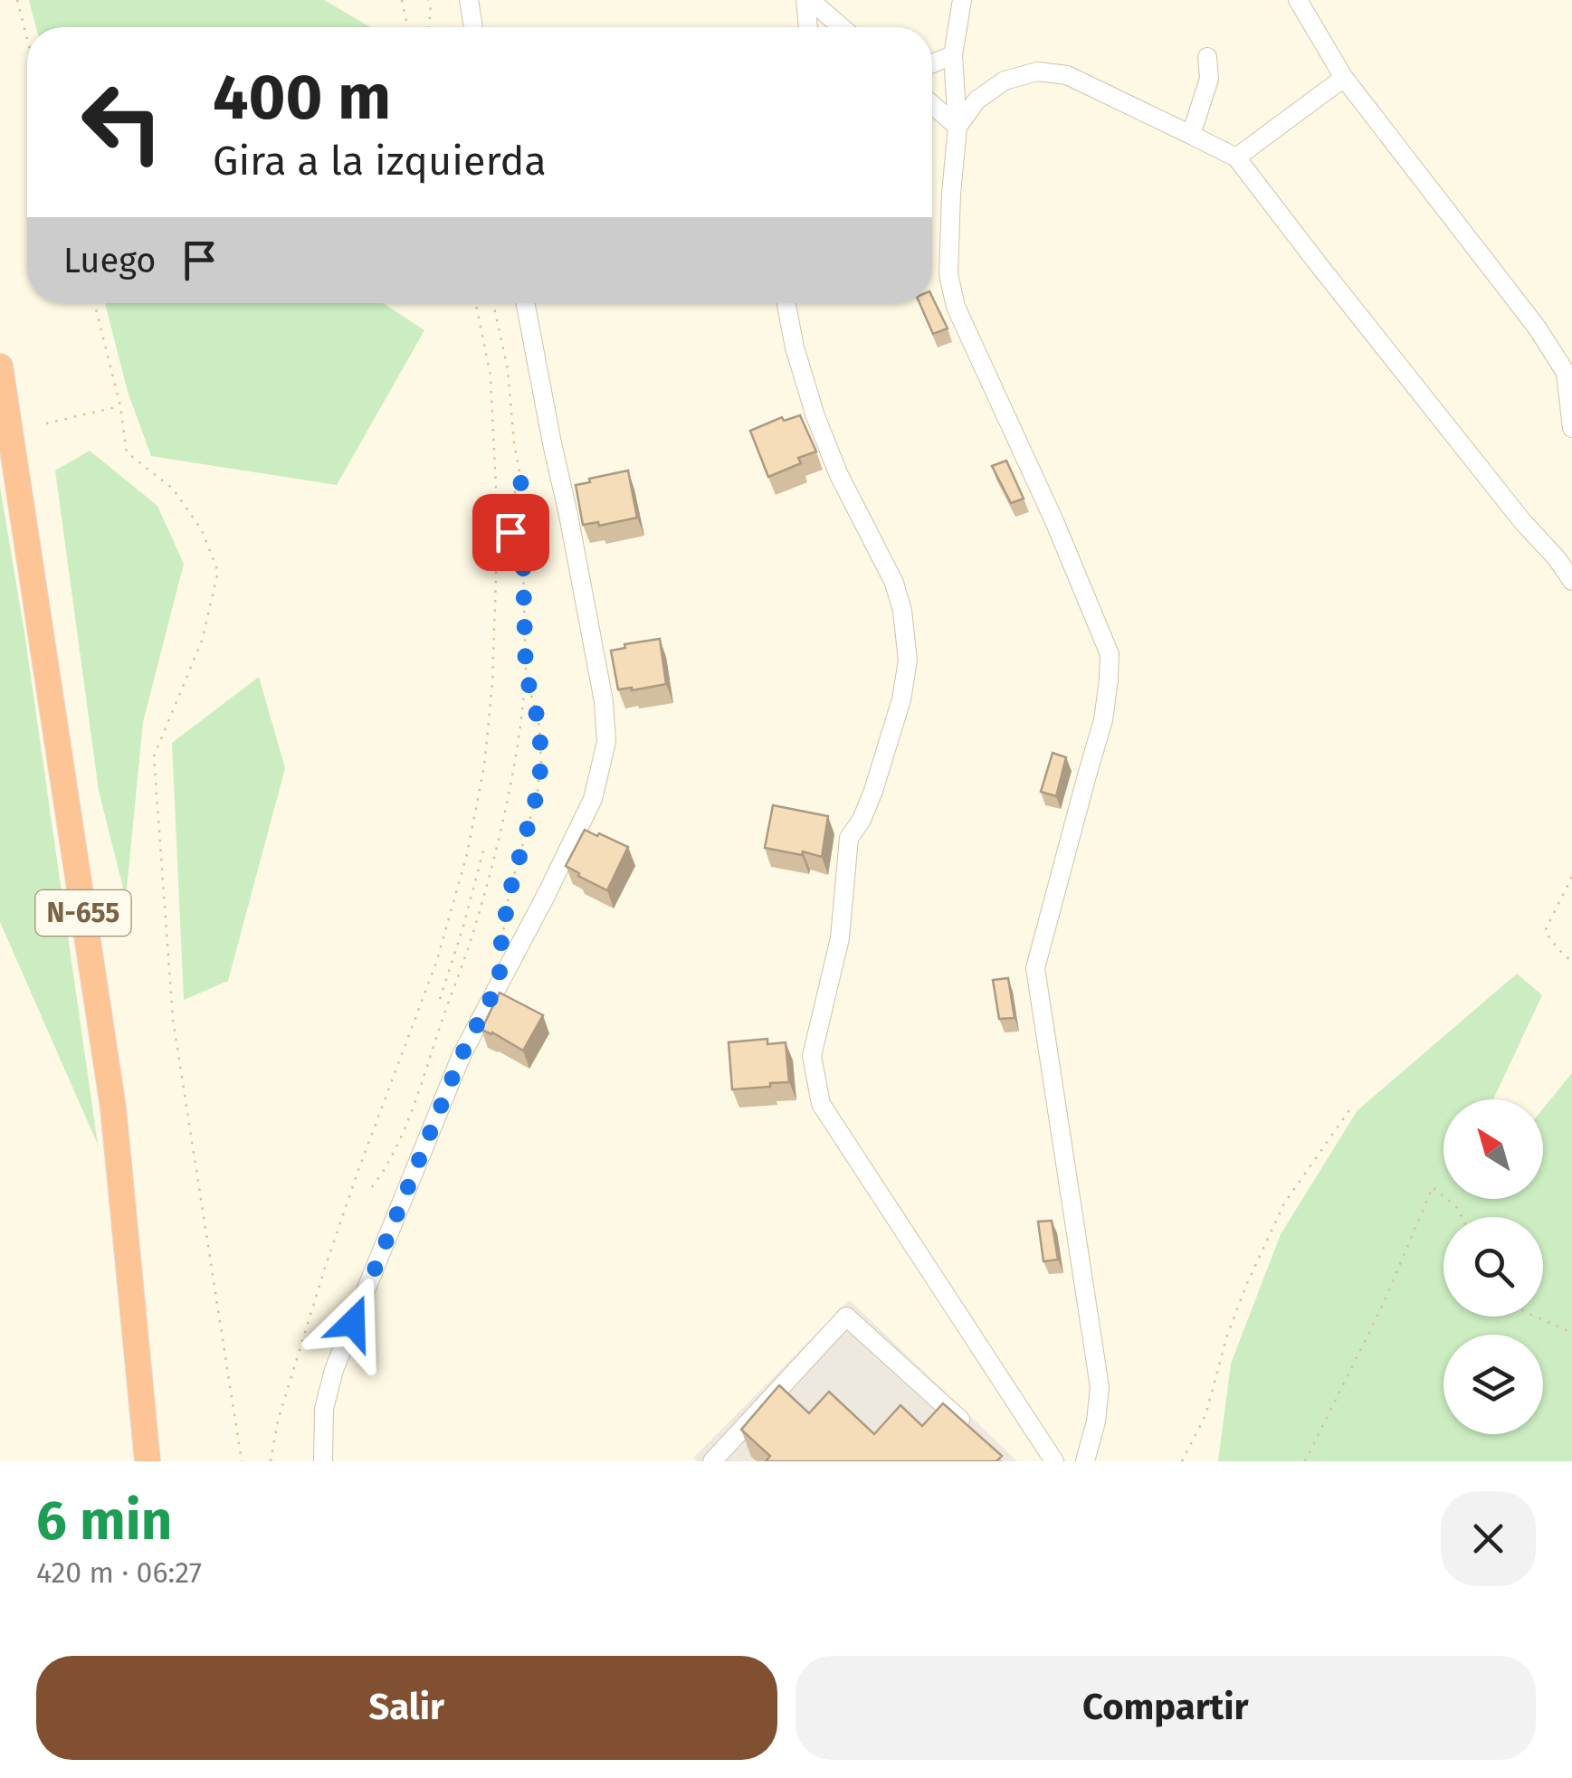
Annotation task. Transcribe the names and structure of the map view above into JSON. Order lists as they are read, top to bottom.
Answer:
{
  "streets": {
    "highway": ["N-655"]
  },
  "north": "top left",
  "page": {
    "turn": ["400 m", "Gira a la izquierda"],
    "then": "Luego",
    "heading": ["6 min", "420 m · 06:27"],
    "buttons": ["Salir", "Compartir"]
  }
}
